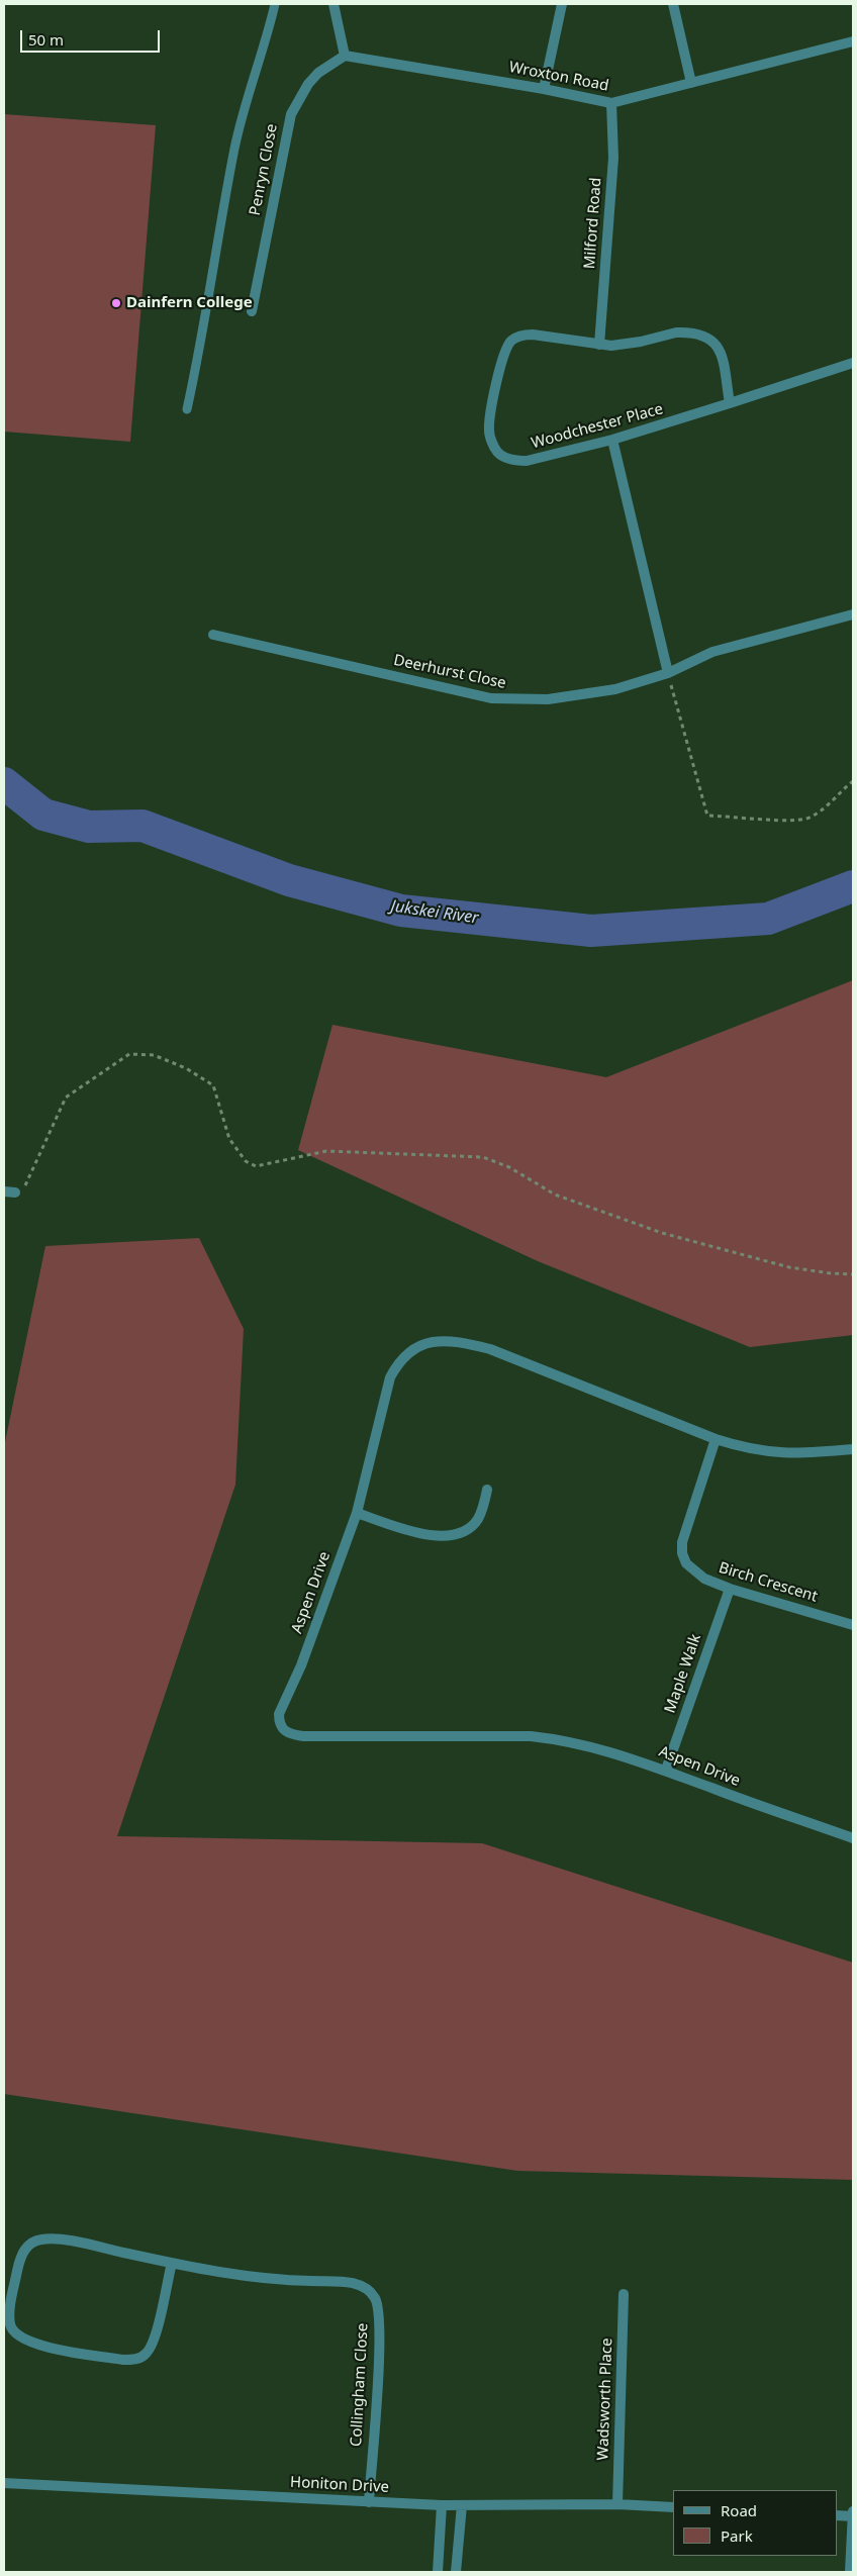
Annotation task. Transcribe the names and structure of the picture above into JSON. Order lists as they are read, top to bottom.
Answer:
{
  "streets": {
    "street": [
      "Wroxton Road",
      "Penryn Close",
      "Milford Road",
      "Woodchester Place",
      "Deerhurst Close",
      "Birch Crescent",
      "Aspen Drive",
      "Maple Walk",
      "Collingham Close",
      "Wadsworth Place",
      "Honiton Drive"
    ]
  },
  "crossings": [
    ["Wroxton Road", "Penryn Close"],
    ["Wroxton Road", "Milford Road"],
    ["Milford Road", "Woodchester Place"],
    ["Birch Crescent", "Aspen Drive"],
    ["Birch Crescent", "Maple Walk"],
    ["Aspen Drive", "Maple Walk"],
    ["Collingham Close", "Honiton Drive"],
    ["Wadsworth Place", "Honiton Drive"]
  ],
  "water": ["Jukskei River"],
  "places": ["Dainfern College"],
  "legend": ["Road", "Park"],
  "scale_bar": "50 m"
}
